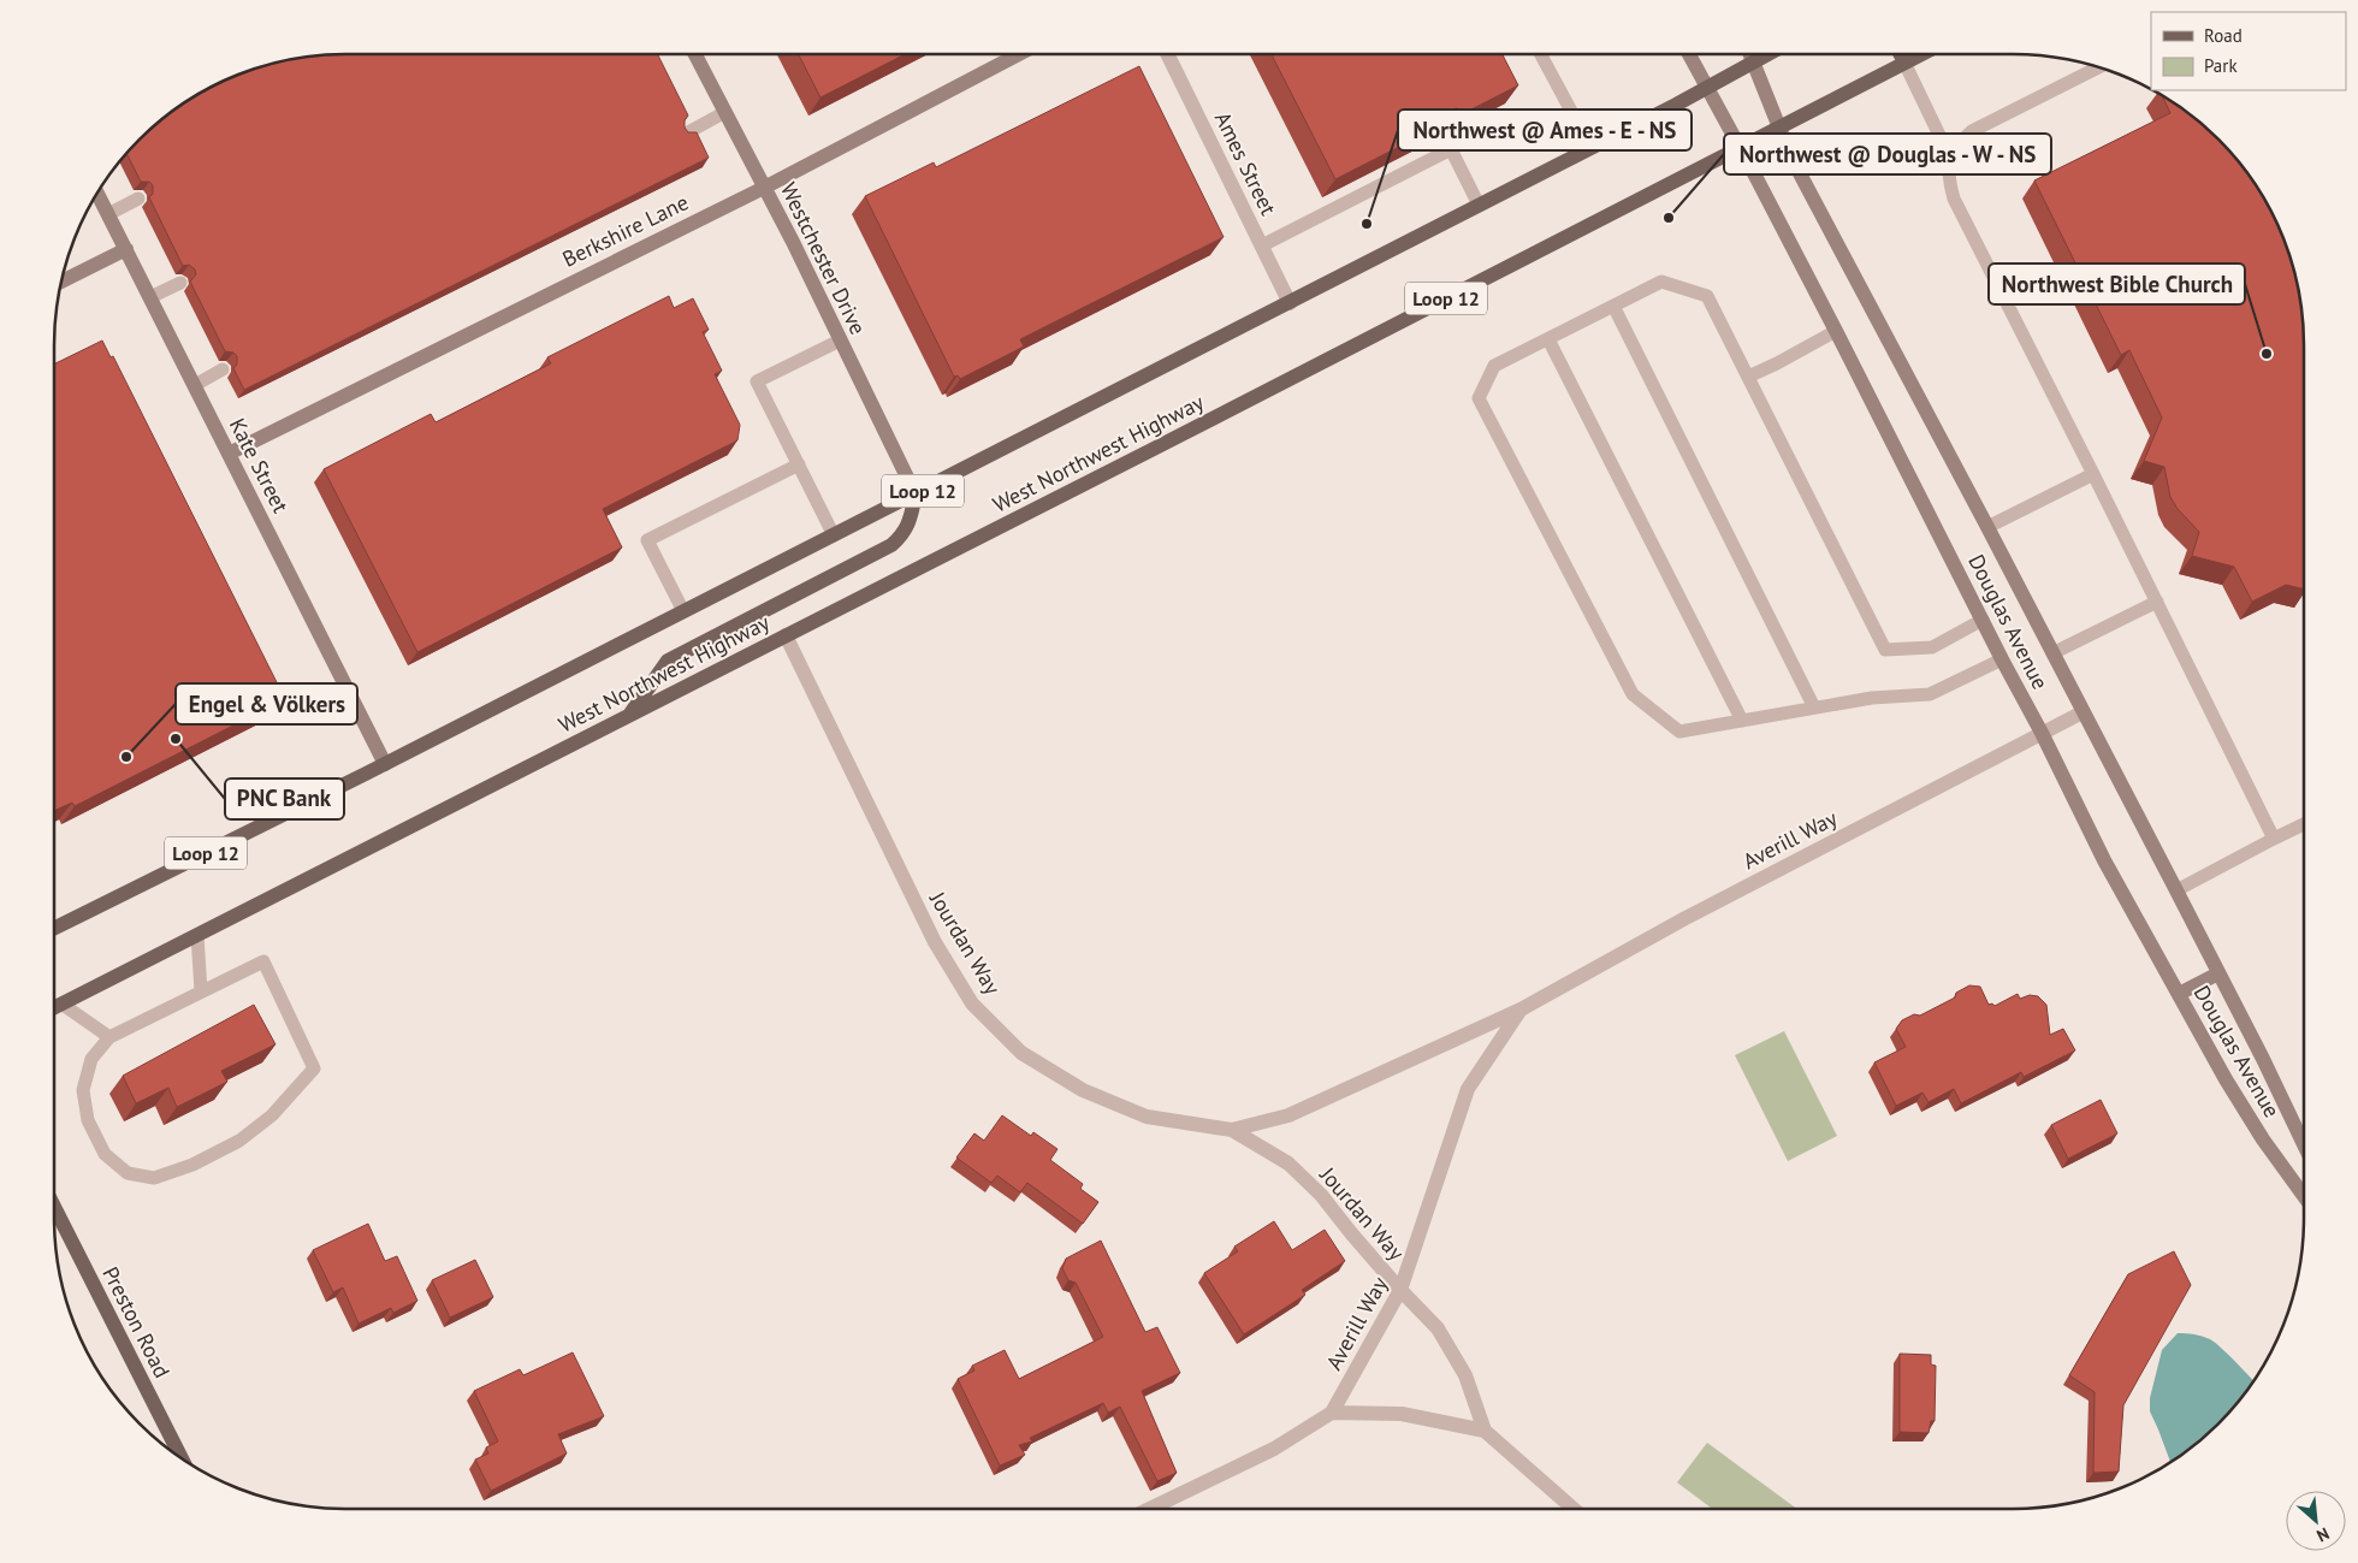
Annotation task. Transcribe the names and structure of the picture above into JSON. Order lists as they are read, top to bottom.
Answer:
{
  "streets": {
    "main road": ["Loop 12", "West Northwest Highway", "Preston Road"],
    "street": [
      "Ames Street",
      "Berkshire Lane",
      "Westchester Drive",
      "Kate Street",
      "Douglas Avenue",
      "Averill Way",
      "Jourdan Way"
    ]
  },
  "crossings": [
    ["Ames Street", "Loop 12"],
    ["Berkshire Lane", "Westchester Drive"],
    ["Berkshire Lane", "Kate Street"],
    ["Westchester Drive", "Loop 12"],
    ["Loop 12", "Kate Street"],
    ["Loop 12", "Douglas Avenue"],
    ["West Northwest Highway", "Douglas Avenue"],
    ["West Northwest Highway", "Jourdan Way"],
    ["Douglas Avenue", "Averill Way"],
    ["Averill Way", "Jourdan Way"]
  ],
  "places": [
    "Northwest @ Douglas - W - NS",
    "Northwest @ Ames - E - NS",
    "Northwest Bible Church",
    "PNC Bank",
    "Engel & Völkers"
  ],
  "legend": ["Road", "Park"],
  "north": "bottom right"
}
